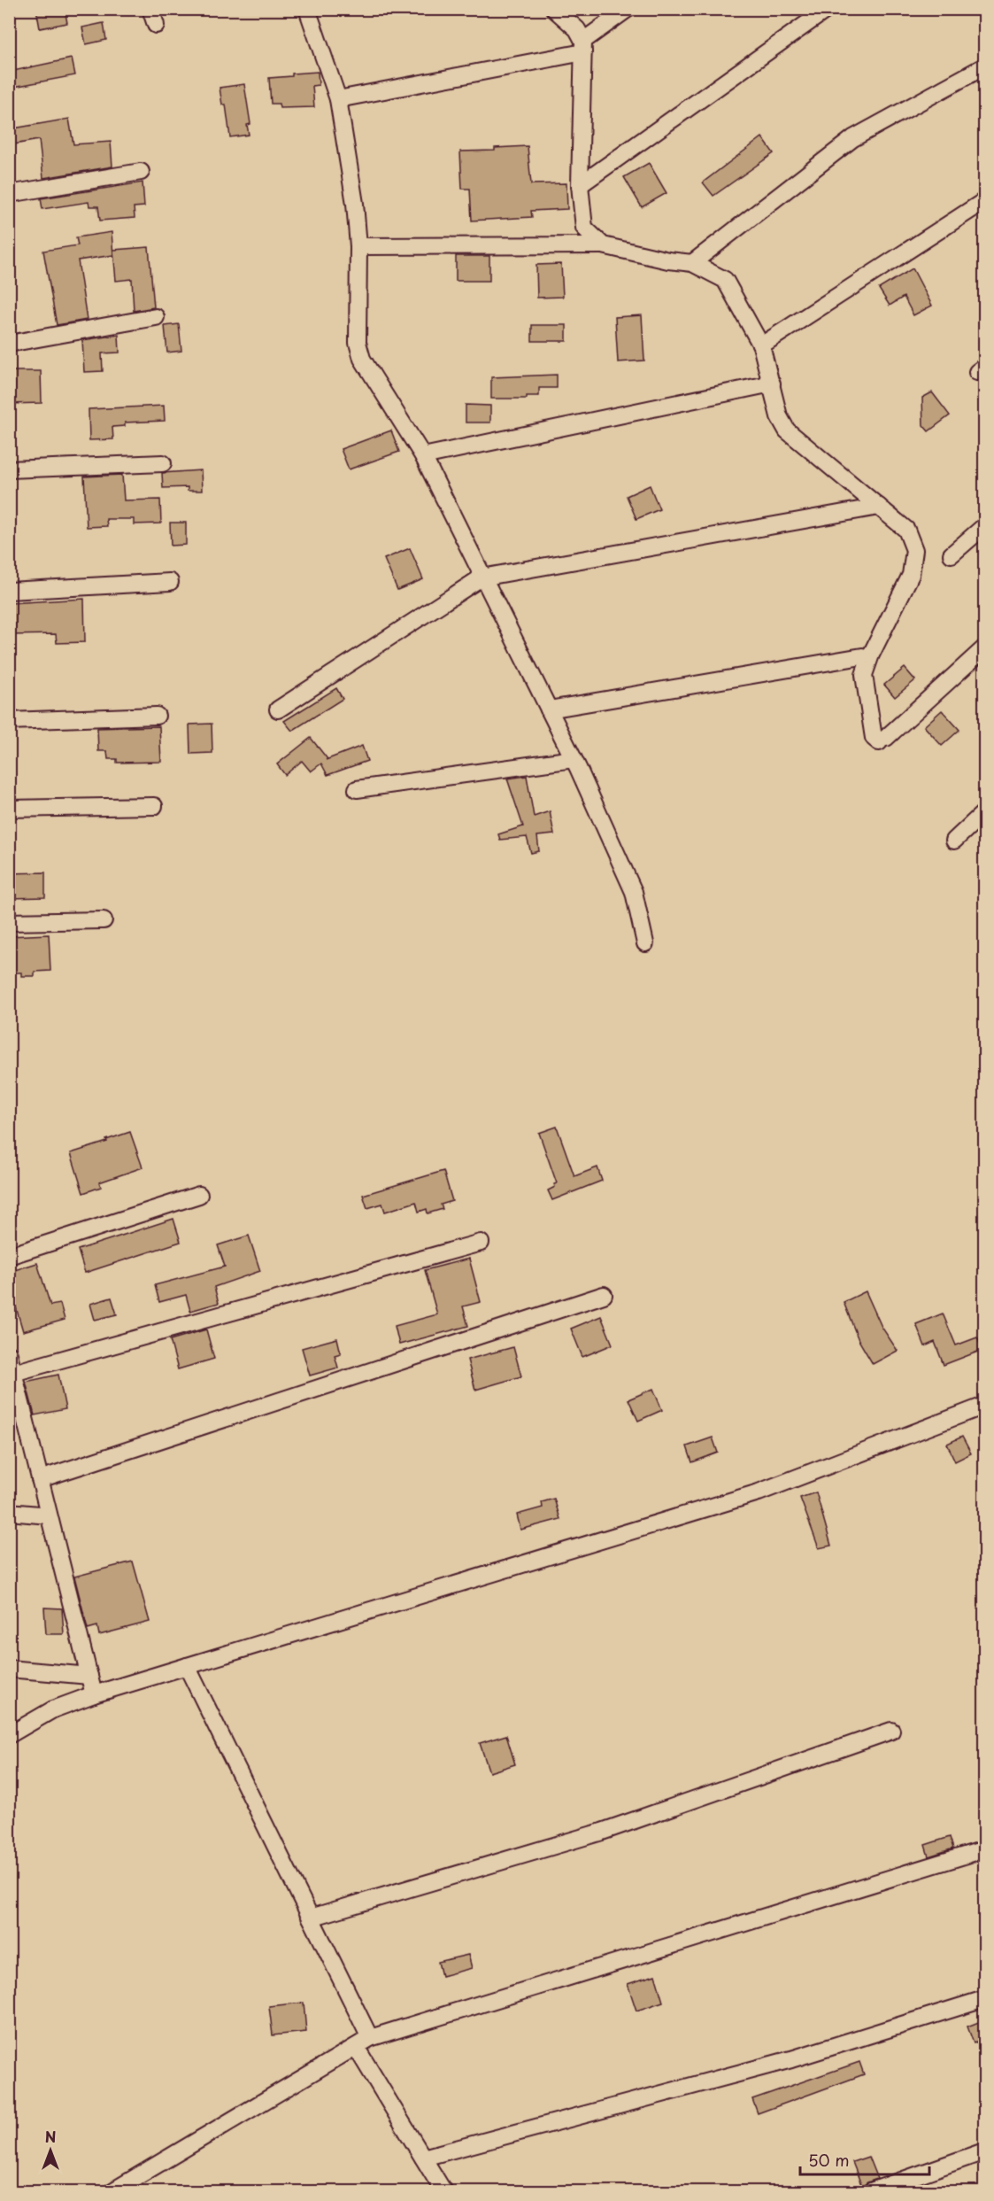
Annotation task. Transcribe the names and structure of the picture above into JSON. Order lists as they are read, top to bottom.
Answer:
{
  "scale_bar": "50 m",
  "north": "top"
}
